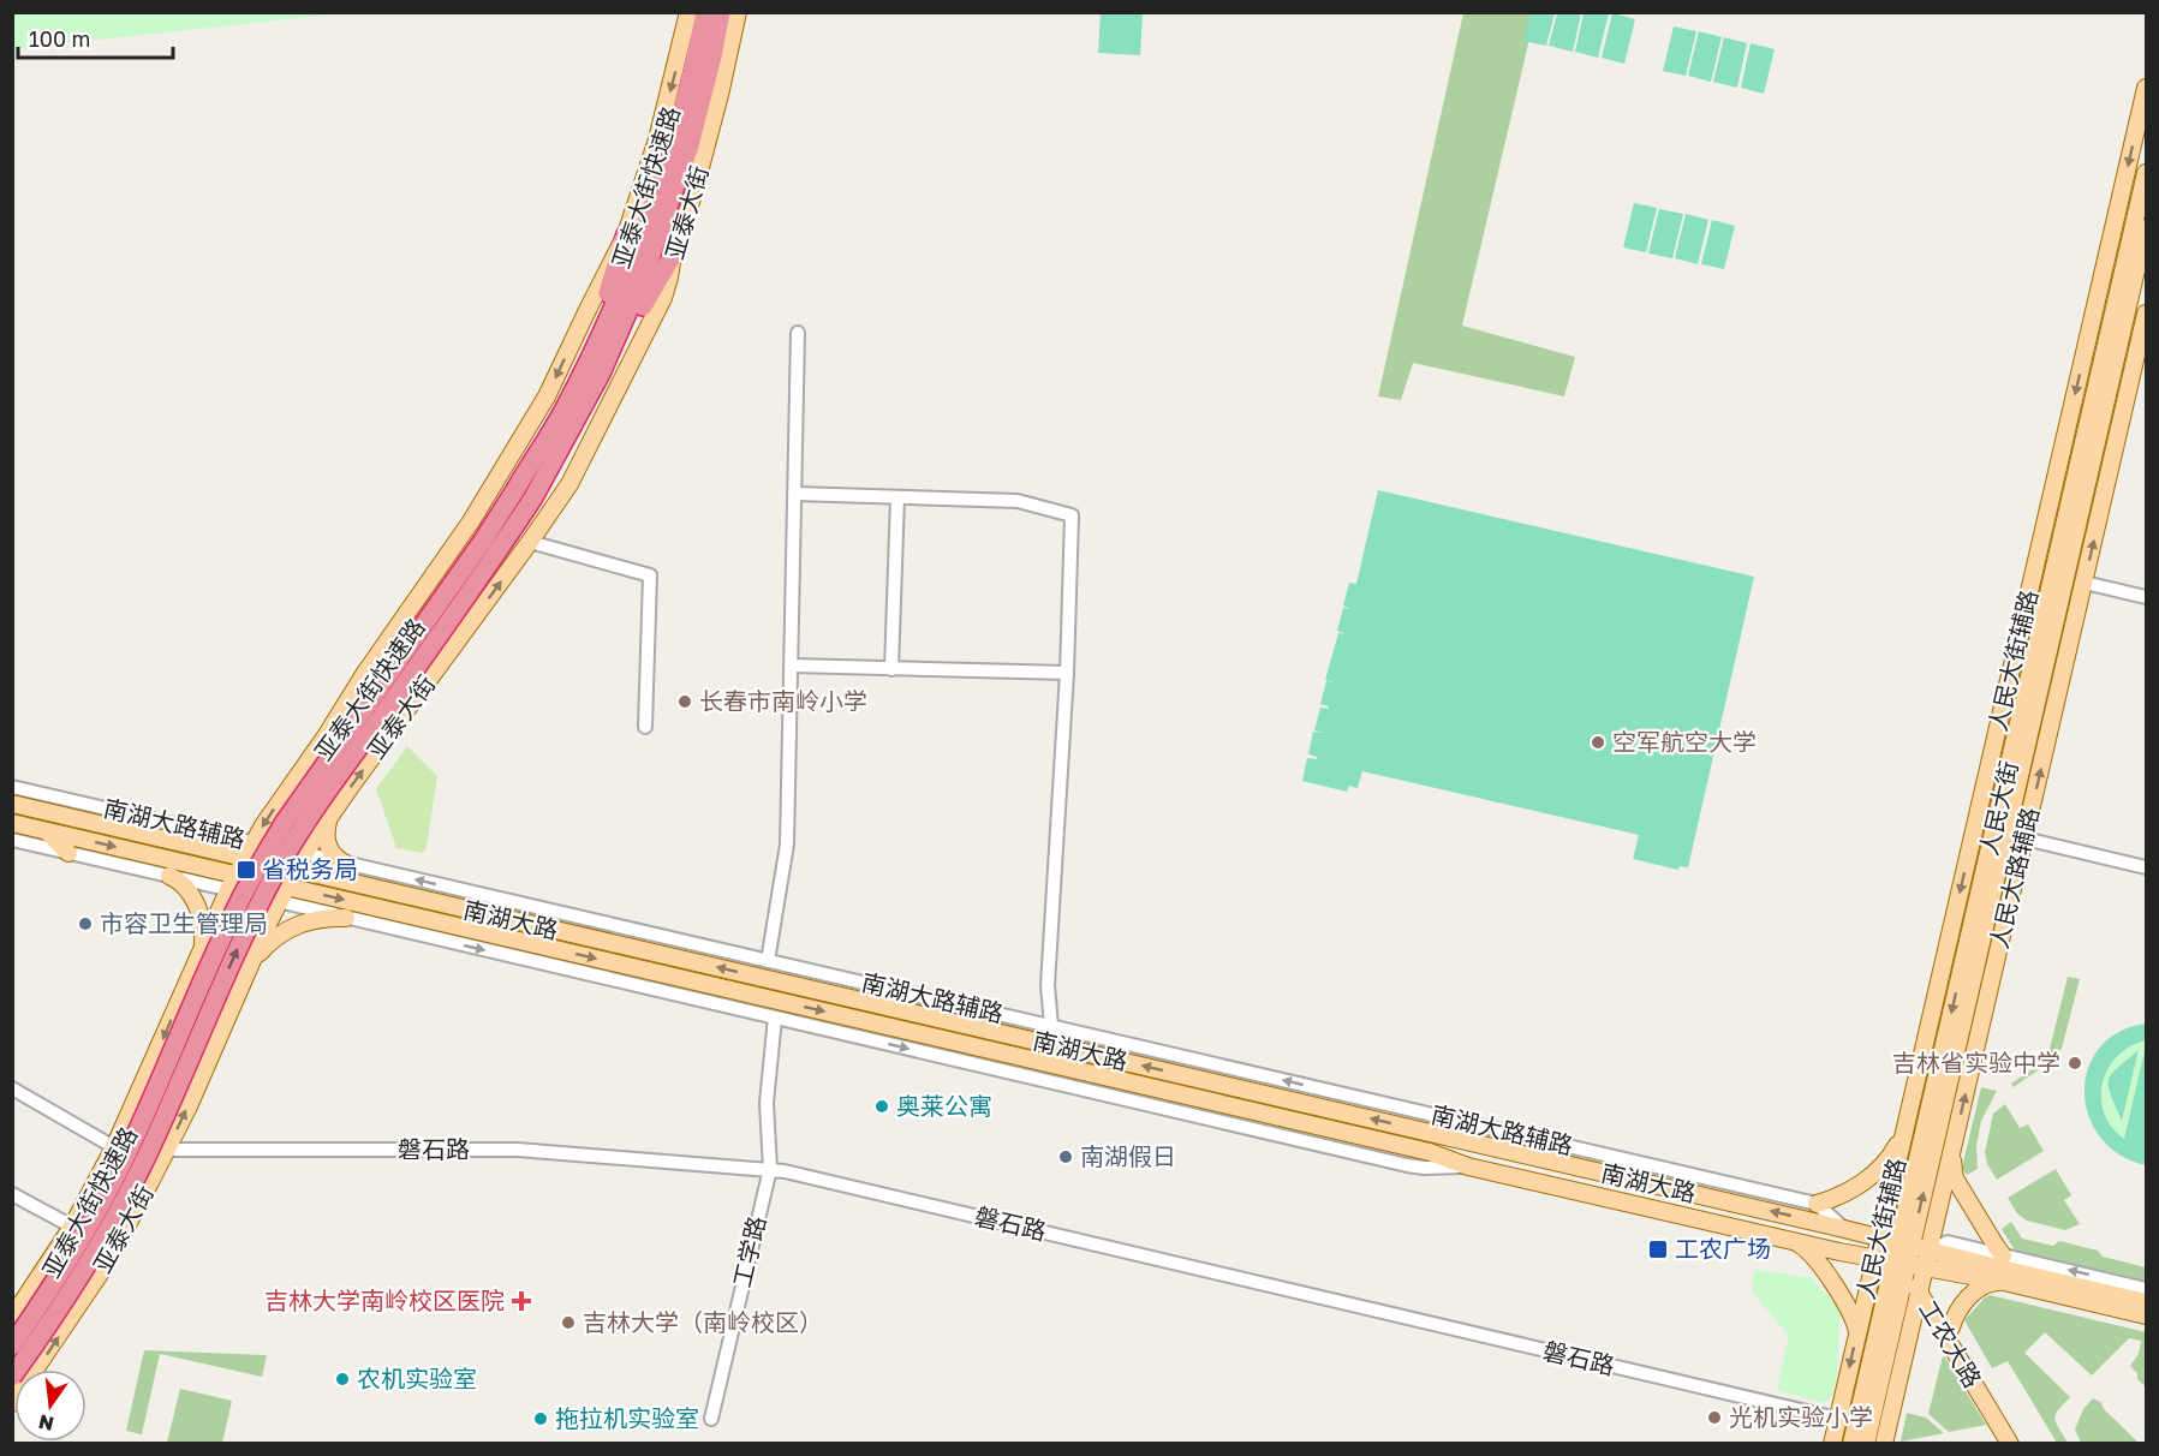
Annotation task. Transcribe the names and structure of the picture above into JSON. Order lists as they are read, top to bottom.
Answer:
{
  "streets": {
    "highway": ["亚泰大街快速路"],
    "main road": [
      "亚泰大街",
      "人民大街辅路",
      "人民大街",
      "人民大路辅路",
      "南湖大路",
      "工农大路"
    ],
    "street": ["南湖大路辅路", "磐石路", "工学路"]
  },
  "crossings": [
    ["亚泰大街", "南湖大路辅路"],
    ["亚泰大街", "南湖大路"],
    ["亚泰大街", "磐石路"],
    ["人民大街辅路", "南湖大路"],
    ["人民大街辅路", "磐石路"],
    ["人民大街", "南湖大路"],
    ["人民大街", "工农大路"],
    ["南湖大路辅路", "南湖大路"],
    ["南湖大路辅路", "工学路"],
    ["人民大路辅路", "南湖大路"],
    ["人民大路辅路", "工农大路"],
    ["南湖大路", "工农大路"],
    ["磐石路", "工学路"]
  ],
  "one_way": ["人民大街辅路", "人民大路辅路"],
  "places": {
    "other": [
      "长春市南岭小学",
      "空军航空大学",
      "市容卫生管理局",
      "吉林省实验中学",
      "奥莱公寓",
      "南湖假日",
      "吉林大学（南岭校区）",
      "农机实验室",
      "光机实验小学",
      "拖拉机实验室"
    ],
    "transit": ["省税务局", "工农广场"],
    "health": ["吉林大学南岭校区医院"]
  },
  "scale_bar": "100 m",
  "north": "bottom"
}
